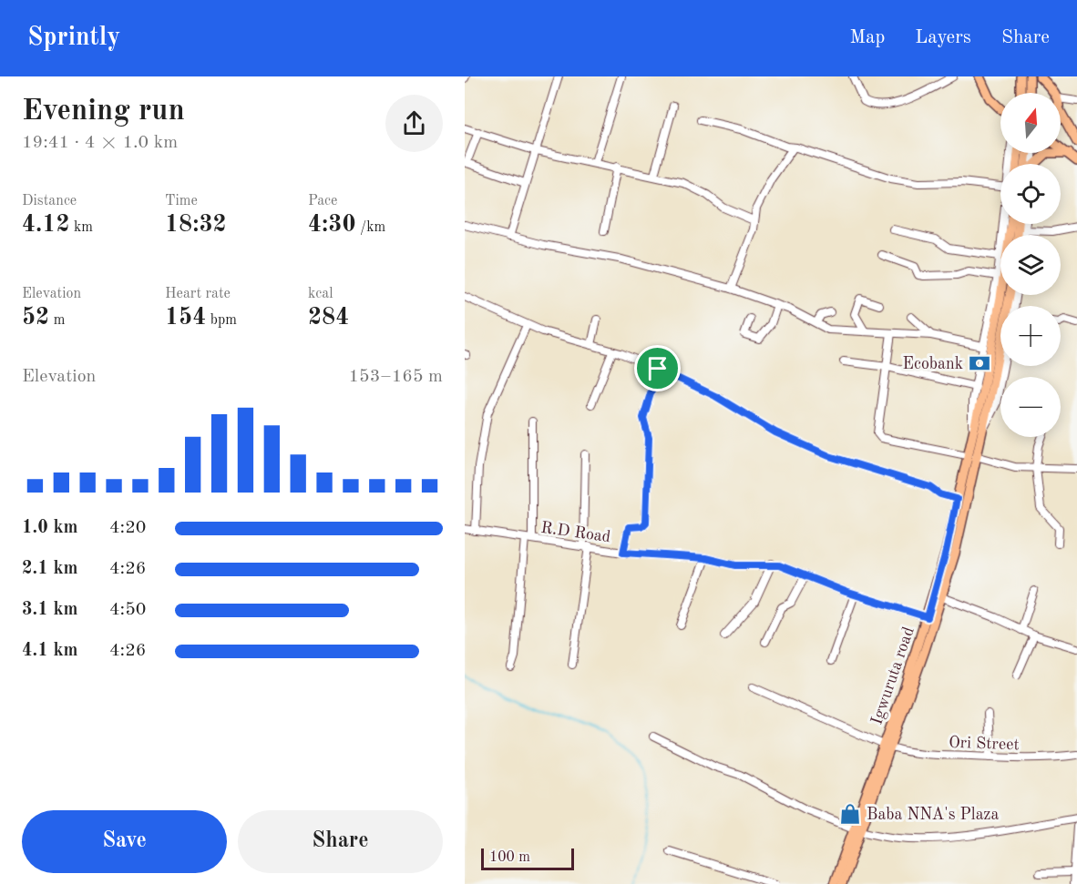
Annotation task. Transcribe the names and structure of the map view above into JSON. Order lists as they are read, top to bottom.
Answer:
{
  "streets": {
    "main road": ["Igwuruta road"],
    "street": ["R.D Road", "Ori Street"]
  },
  "crossings": [
    ["R.D Road", "Igwuruta road"],
    ["Igwuruta road", "Ori Street"]
  ],
  "places": {
    "bank": ["Ecobank"],
    "shop": ["Baba NNA's Plaza"]
  },
  "scale_bar": "100 m",
  "north": "top",
  "page": {
    "header": "Sprintly",
    "nav": ["Map", "Layers", "Share"],
    "heading": ["Evening run", "19:41 · 4 × 1.0 km"],
    "map_buttons": ["+", "−"],
    "stats": [
      ["Distance", "4.12 km"],
      ["Time", "18:32"],
      ["Pace", "4:30 /km"],
      ["Elevation", "52 m"],
      ["Heart rate", "154 bpm"],
      ["kcal", "284"]
    ],
    "chart": ["Elevation", "153–165 m"],
    "list": [
      {
        "name": "1.0 km",
        "note": "4:20"
      },
      {
        "name": "2.1 km",
        "note": "4:26"
      },
      {
        "name": "3.1 km",
        "note": "4:50"
      },
      {
        "name": "4.1 km",
        "note": "4:26"
      }
    ],
    "buttons": ["Save", "Share"],
    "scale": "100 m"
  }
}
